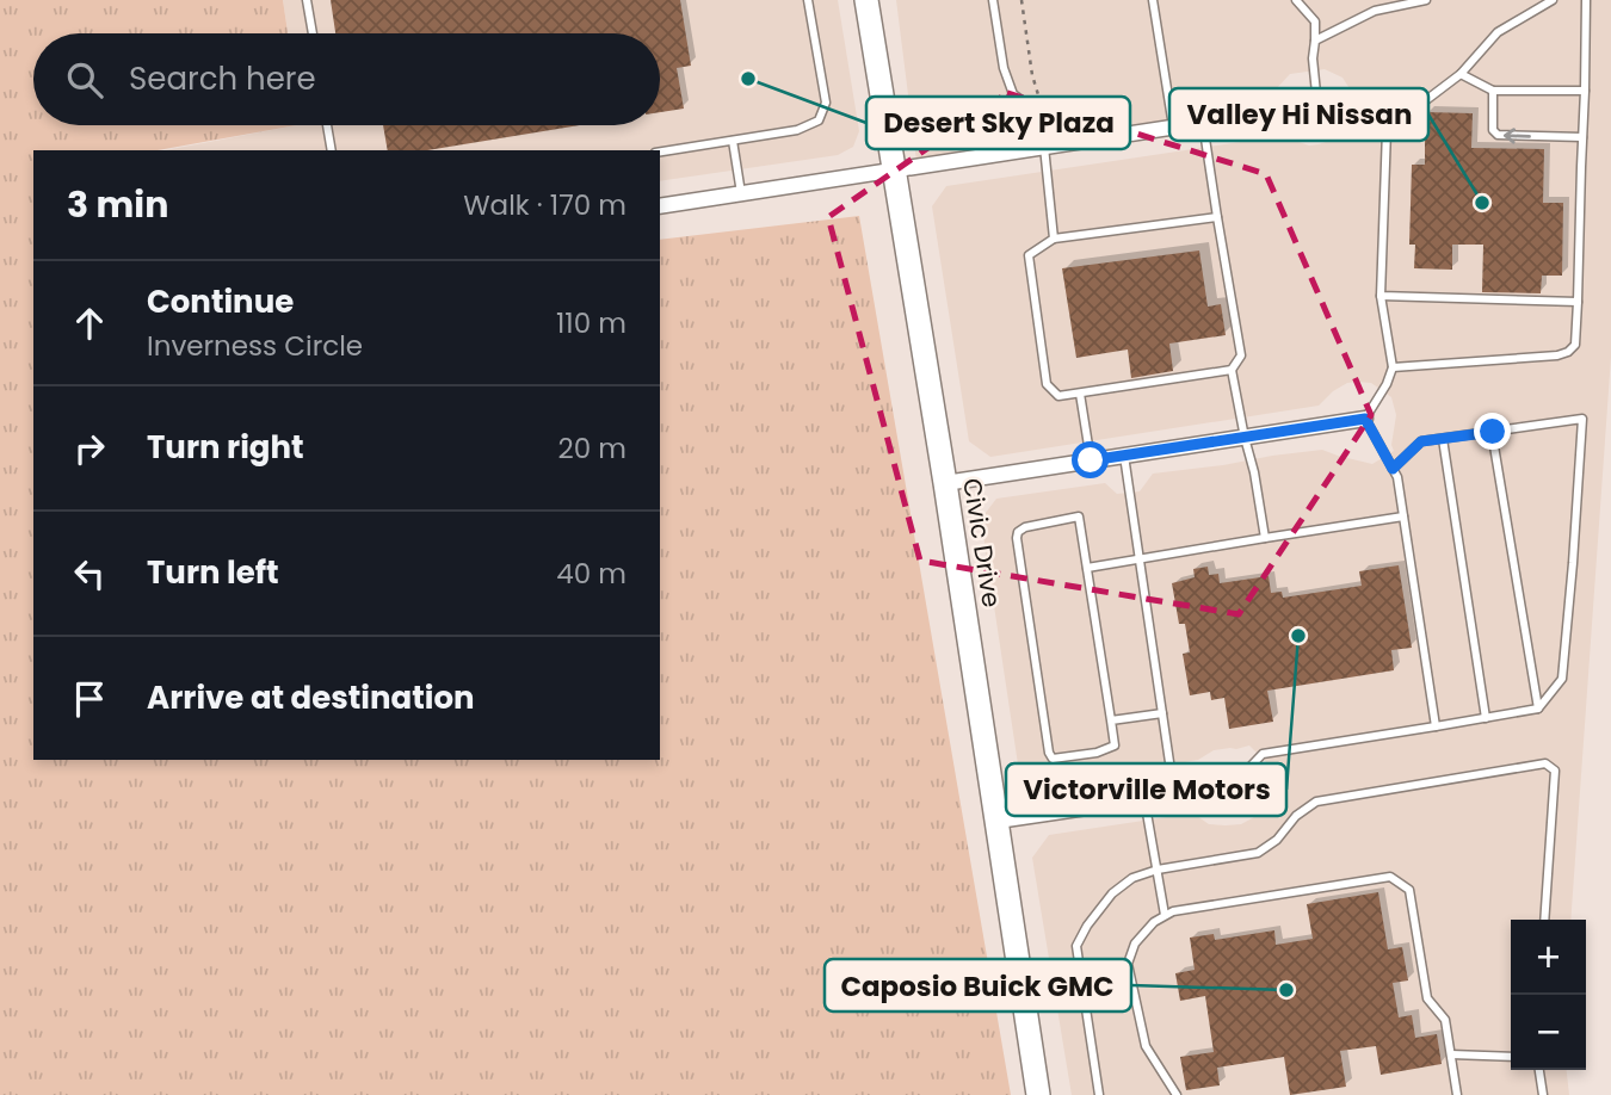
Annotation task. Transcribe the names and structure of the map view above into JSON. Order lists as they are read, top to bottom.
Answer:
{
  "streets": {
    "street": ["Civic Drive"]
  },
  "places": [
    "Desert Sky Plaza",
    "Valley Hi Nissan",
    "Victorville Motors",
    "Caposio Buick GMC"
  ],
  "page": {
    "search": "Search here",
    "heading": ["3 min", "Walk · 170 m"],
    "list": [
      ["Continue", "Inverness Circle", "110 m"],
      ["Turn right", "20 m"],
      ["Turn left", "40 m"],
      "Arrive at destination"
    ],
    "map_buttons": ["+", "−"]
  }
}
